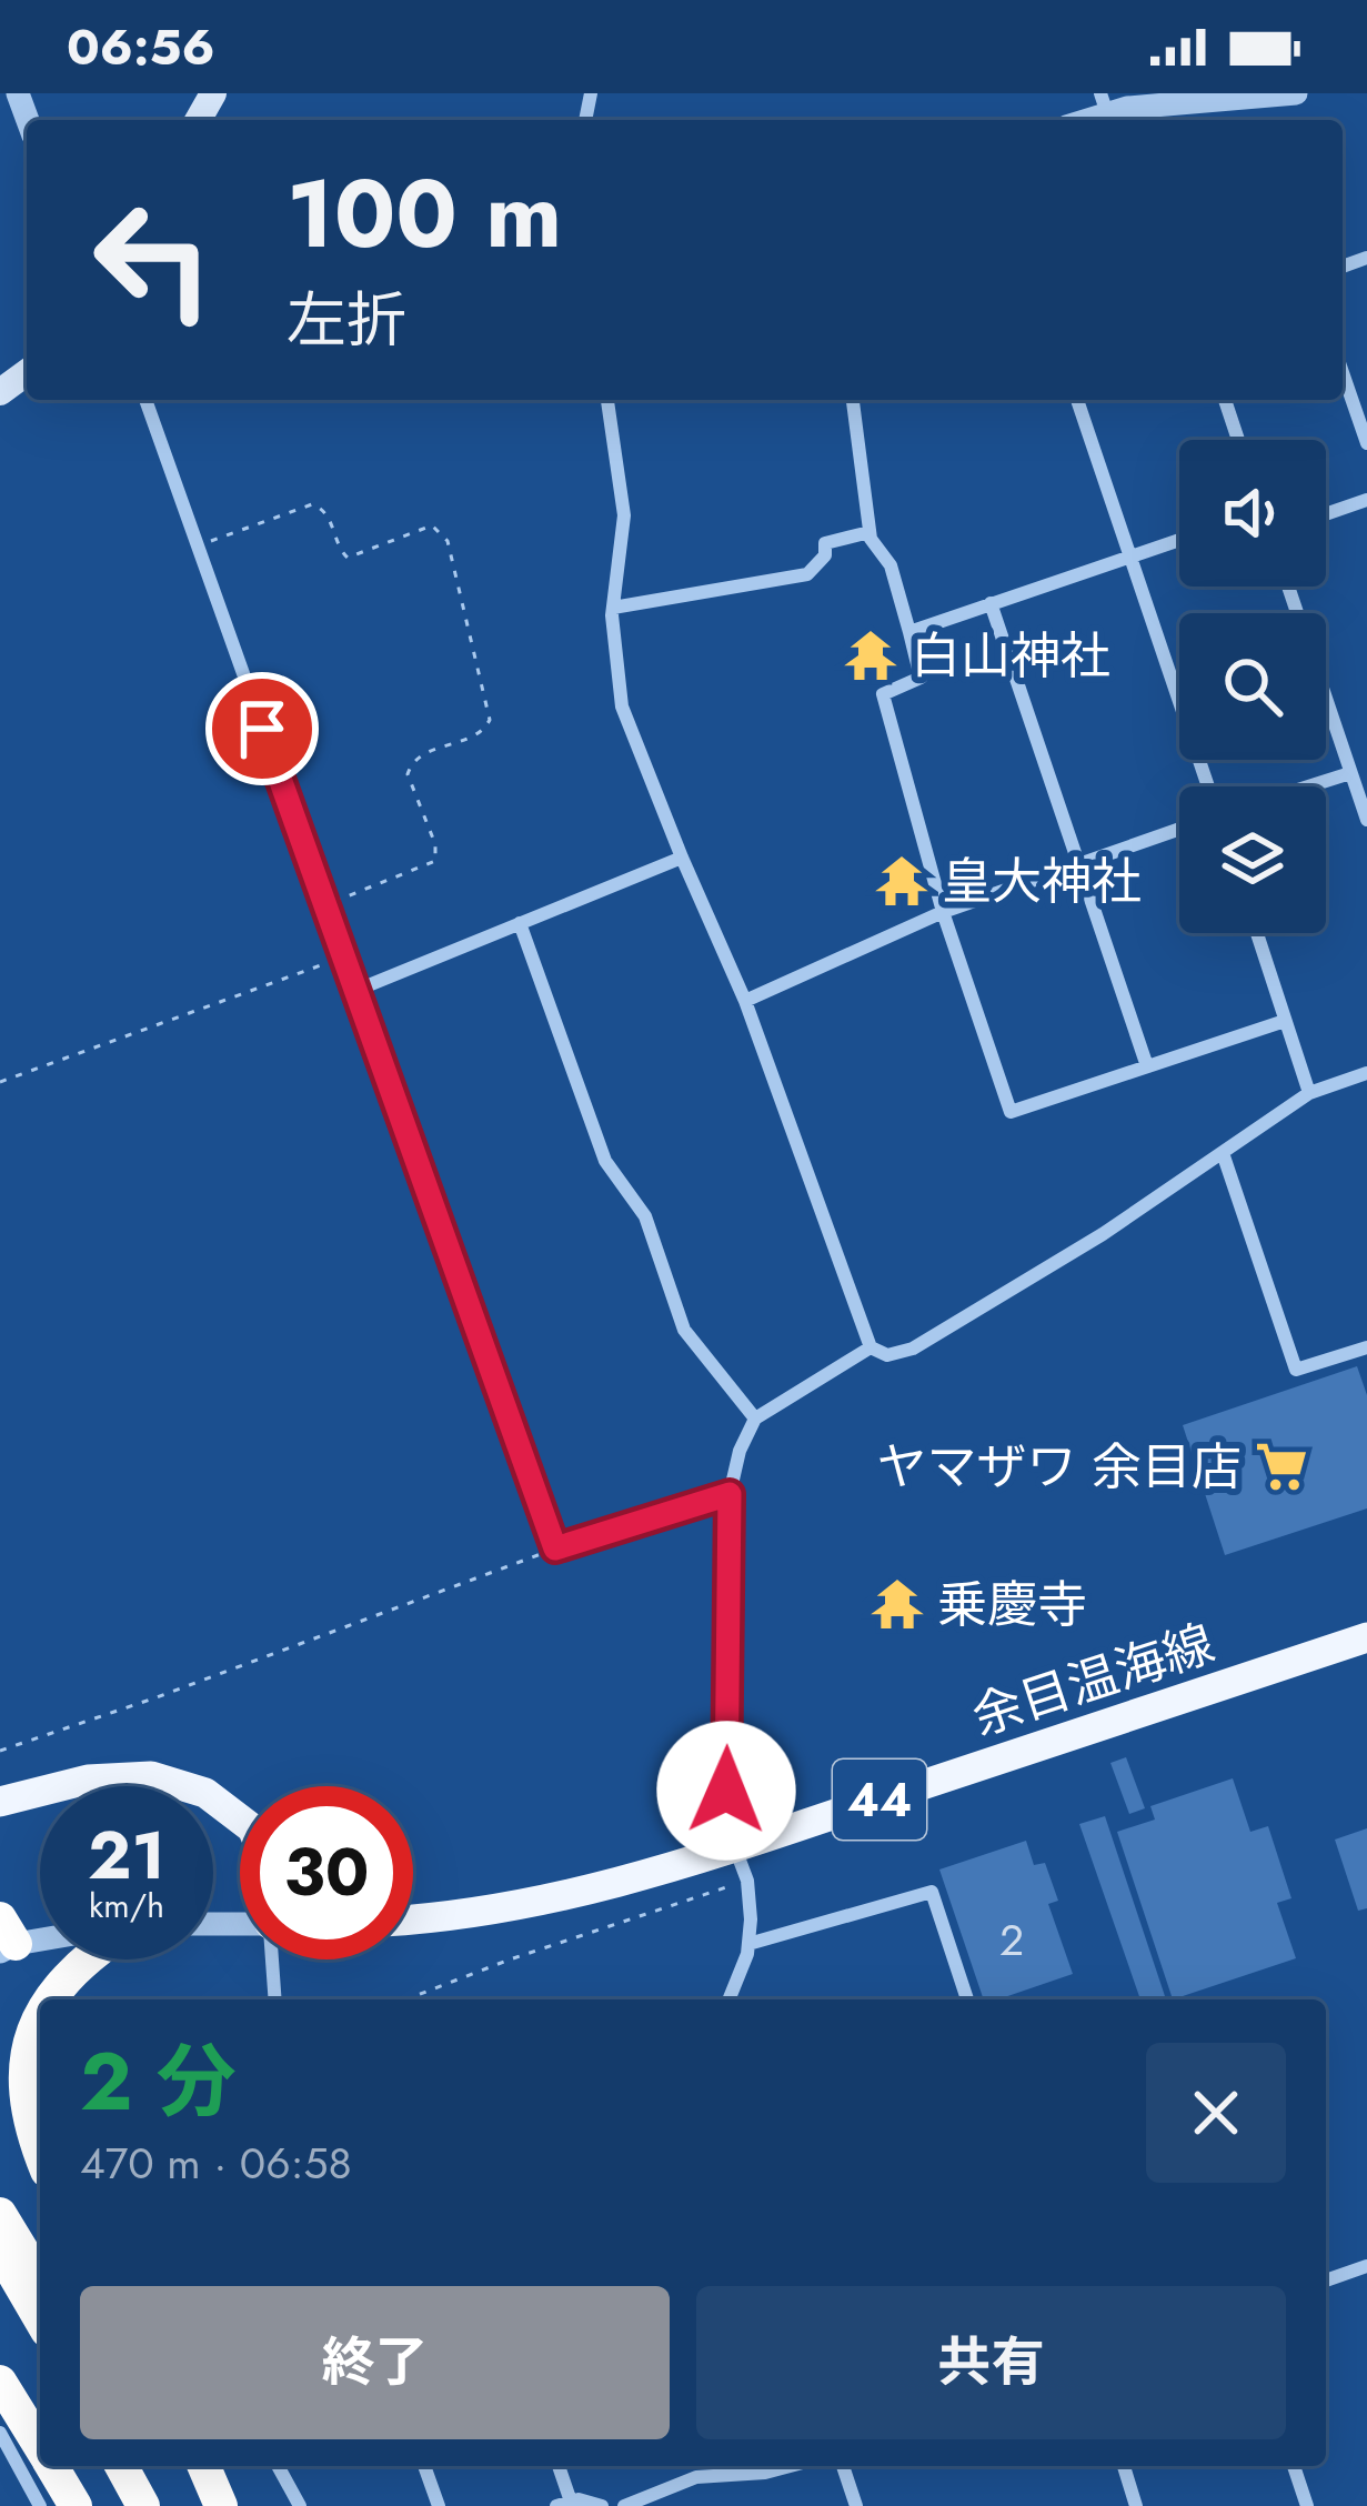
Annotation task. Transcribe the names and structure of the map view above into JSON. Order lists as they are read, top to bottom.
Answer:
{
  "streets": {
    "main road": ["余目温海線", "44"]
  },
  "places": {
    "temple": ["白山神社", "皇大神社", "乗慶寺"],
    "supermarket": ["ヤマザワ 余目店"]
  },
  "house_numbers": ["2"],
  "page": {
    "status": "06:56",
    "turn": ["100 m", "左折"],
    "speed": "21 km/h",
    "limit": "30",
    "heading": ["2 分", "470 m · 06:58"],
    "buttons": ["終了", "共有"]
  }
}
